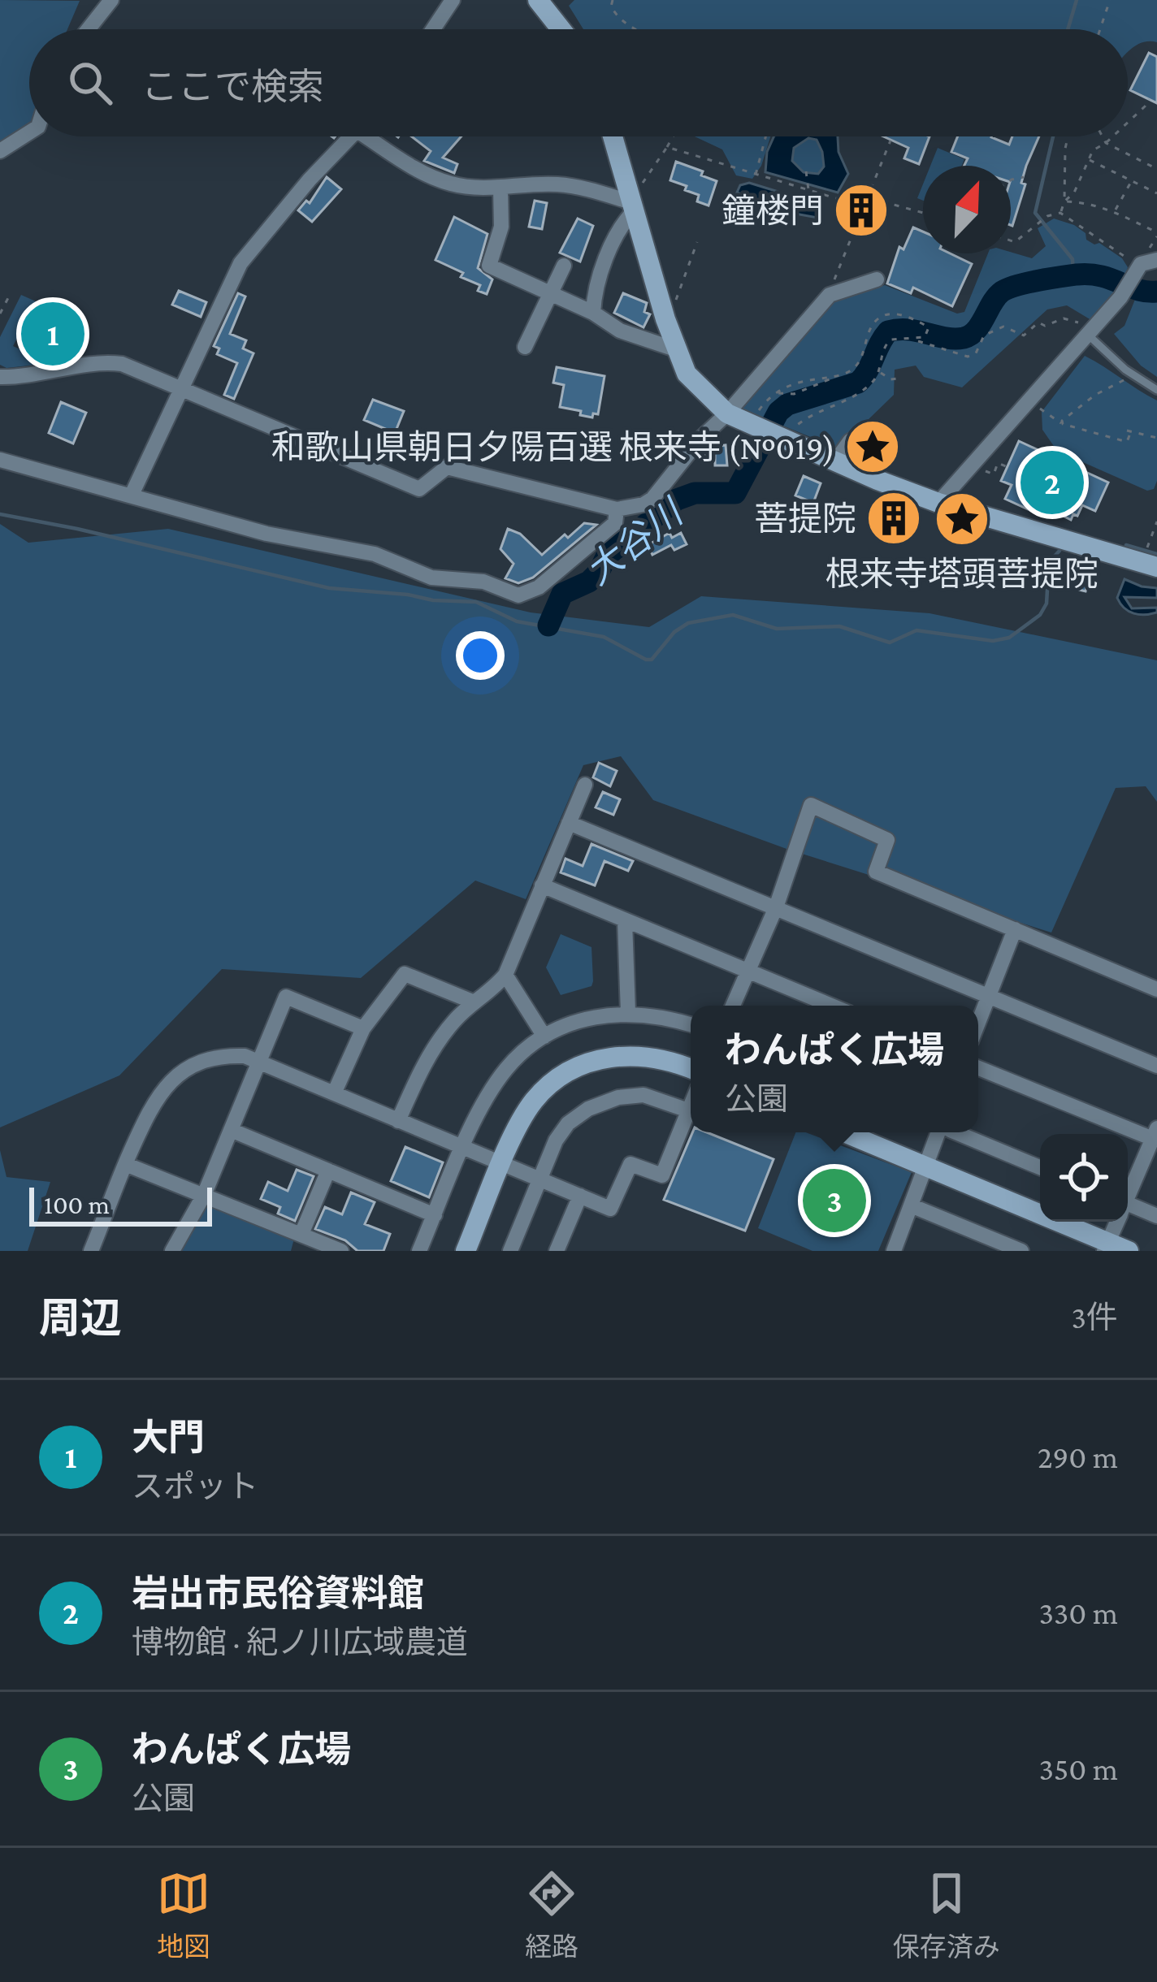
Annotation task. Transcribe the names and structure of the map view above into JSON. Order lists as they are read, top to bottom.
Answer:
{
  "water": ["大谷川"],
  "places": {
    "building": ["鐘楼門", "菩提院"],
    "place": ["和歌山県朝日夕陽百選 根来寺 (№019)", "根来寺塔頭菩提院"]
  },
  "scale_bar": "100 m",
  "north": "top right",
  "page": {
    "search": "ここで検索",
    "pins": ["1", "2", "3"],
    "popup": ["わんぱく広場", "公園"],
    "scale": "100 m",
    "heading": ["周辺", "3件"],
    "list": [
      {
        "mark": "1",
        "name": "大門",
        "note": "スポット",
        "value": "290 m"
      },
      {
        "mark": "2",
        "name": "岩出市民俗資料館",
        "note": "博物館 · 紀ノ川広域農道",
        "value": "330 m"
      },
      {
        "mark": "3",
        "name": "わんぱく広場",
        "note": "公園",
        "value": "350 m"
      }
    ],
    "nav": ["地図", "経路", "保存済み"]
  }
}
